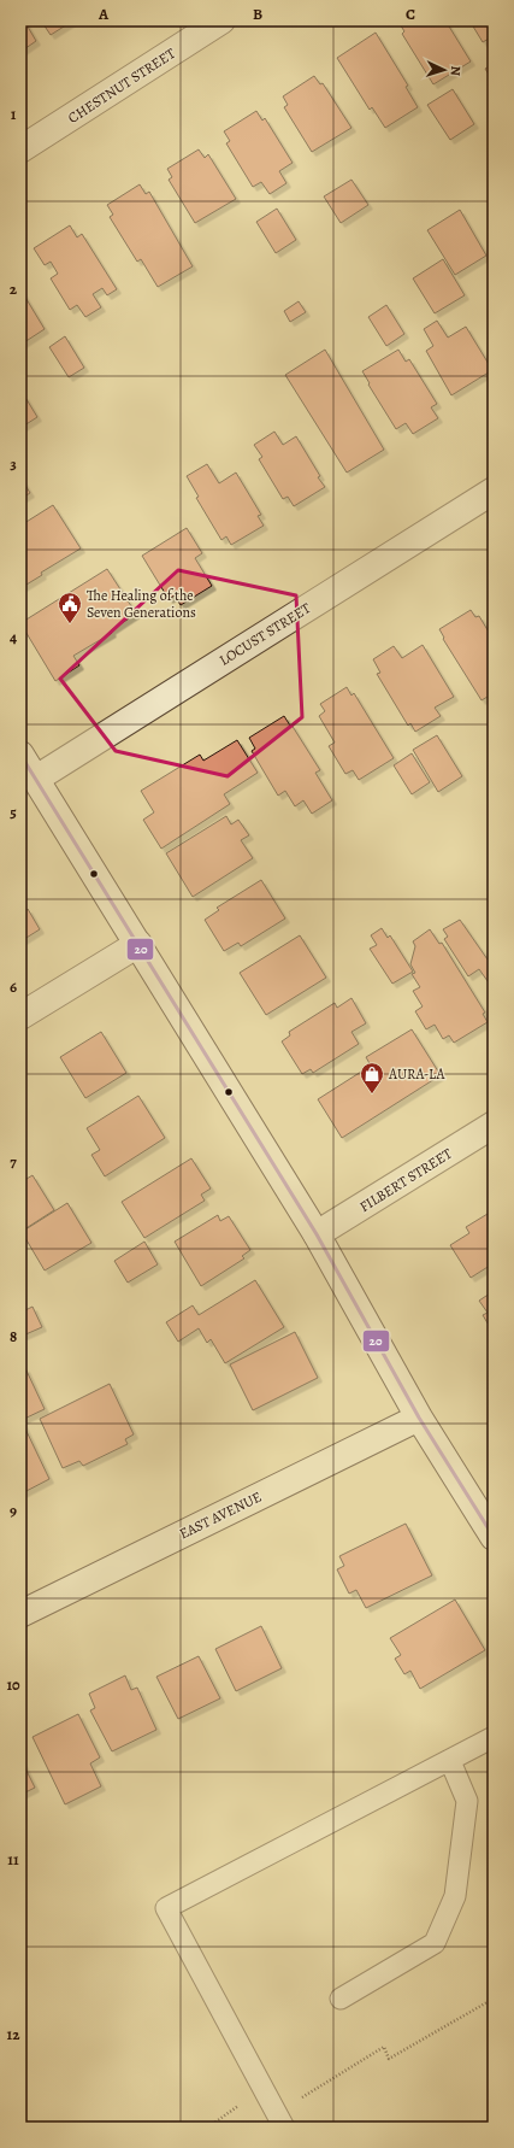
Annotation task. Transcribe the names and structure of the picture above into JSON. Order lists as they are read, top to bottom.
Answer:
{
  "streets": {
    "street": [
      "CHESTNUT STREET",
      "LOCUST STREET",
      "FILBERT STREET",
      "EAST AVENUE"
    ]
  },
  "places": {
    "public building": ["The Healing of the Seven Generations"],
    "shop": ["AURA-LA"]
  },
  "lines": ["transit line 20"],
  "north": "right",
  "grid": {
    "columns": ["A", "B", "C"],
    "rows": [
      "1",
      "2",
      "3",
      "4",
      "5",
      "6",
      "7",
      "8",
      "9",
      "10",
      "11",
      "12"
    ]
  }
}
